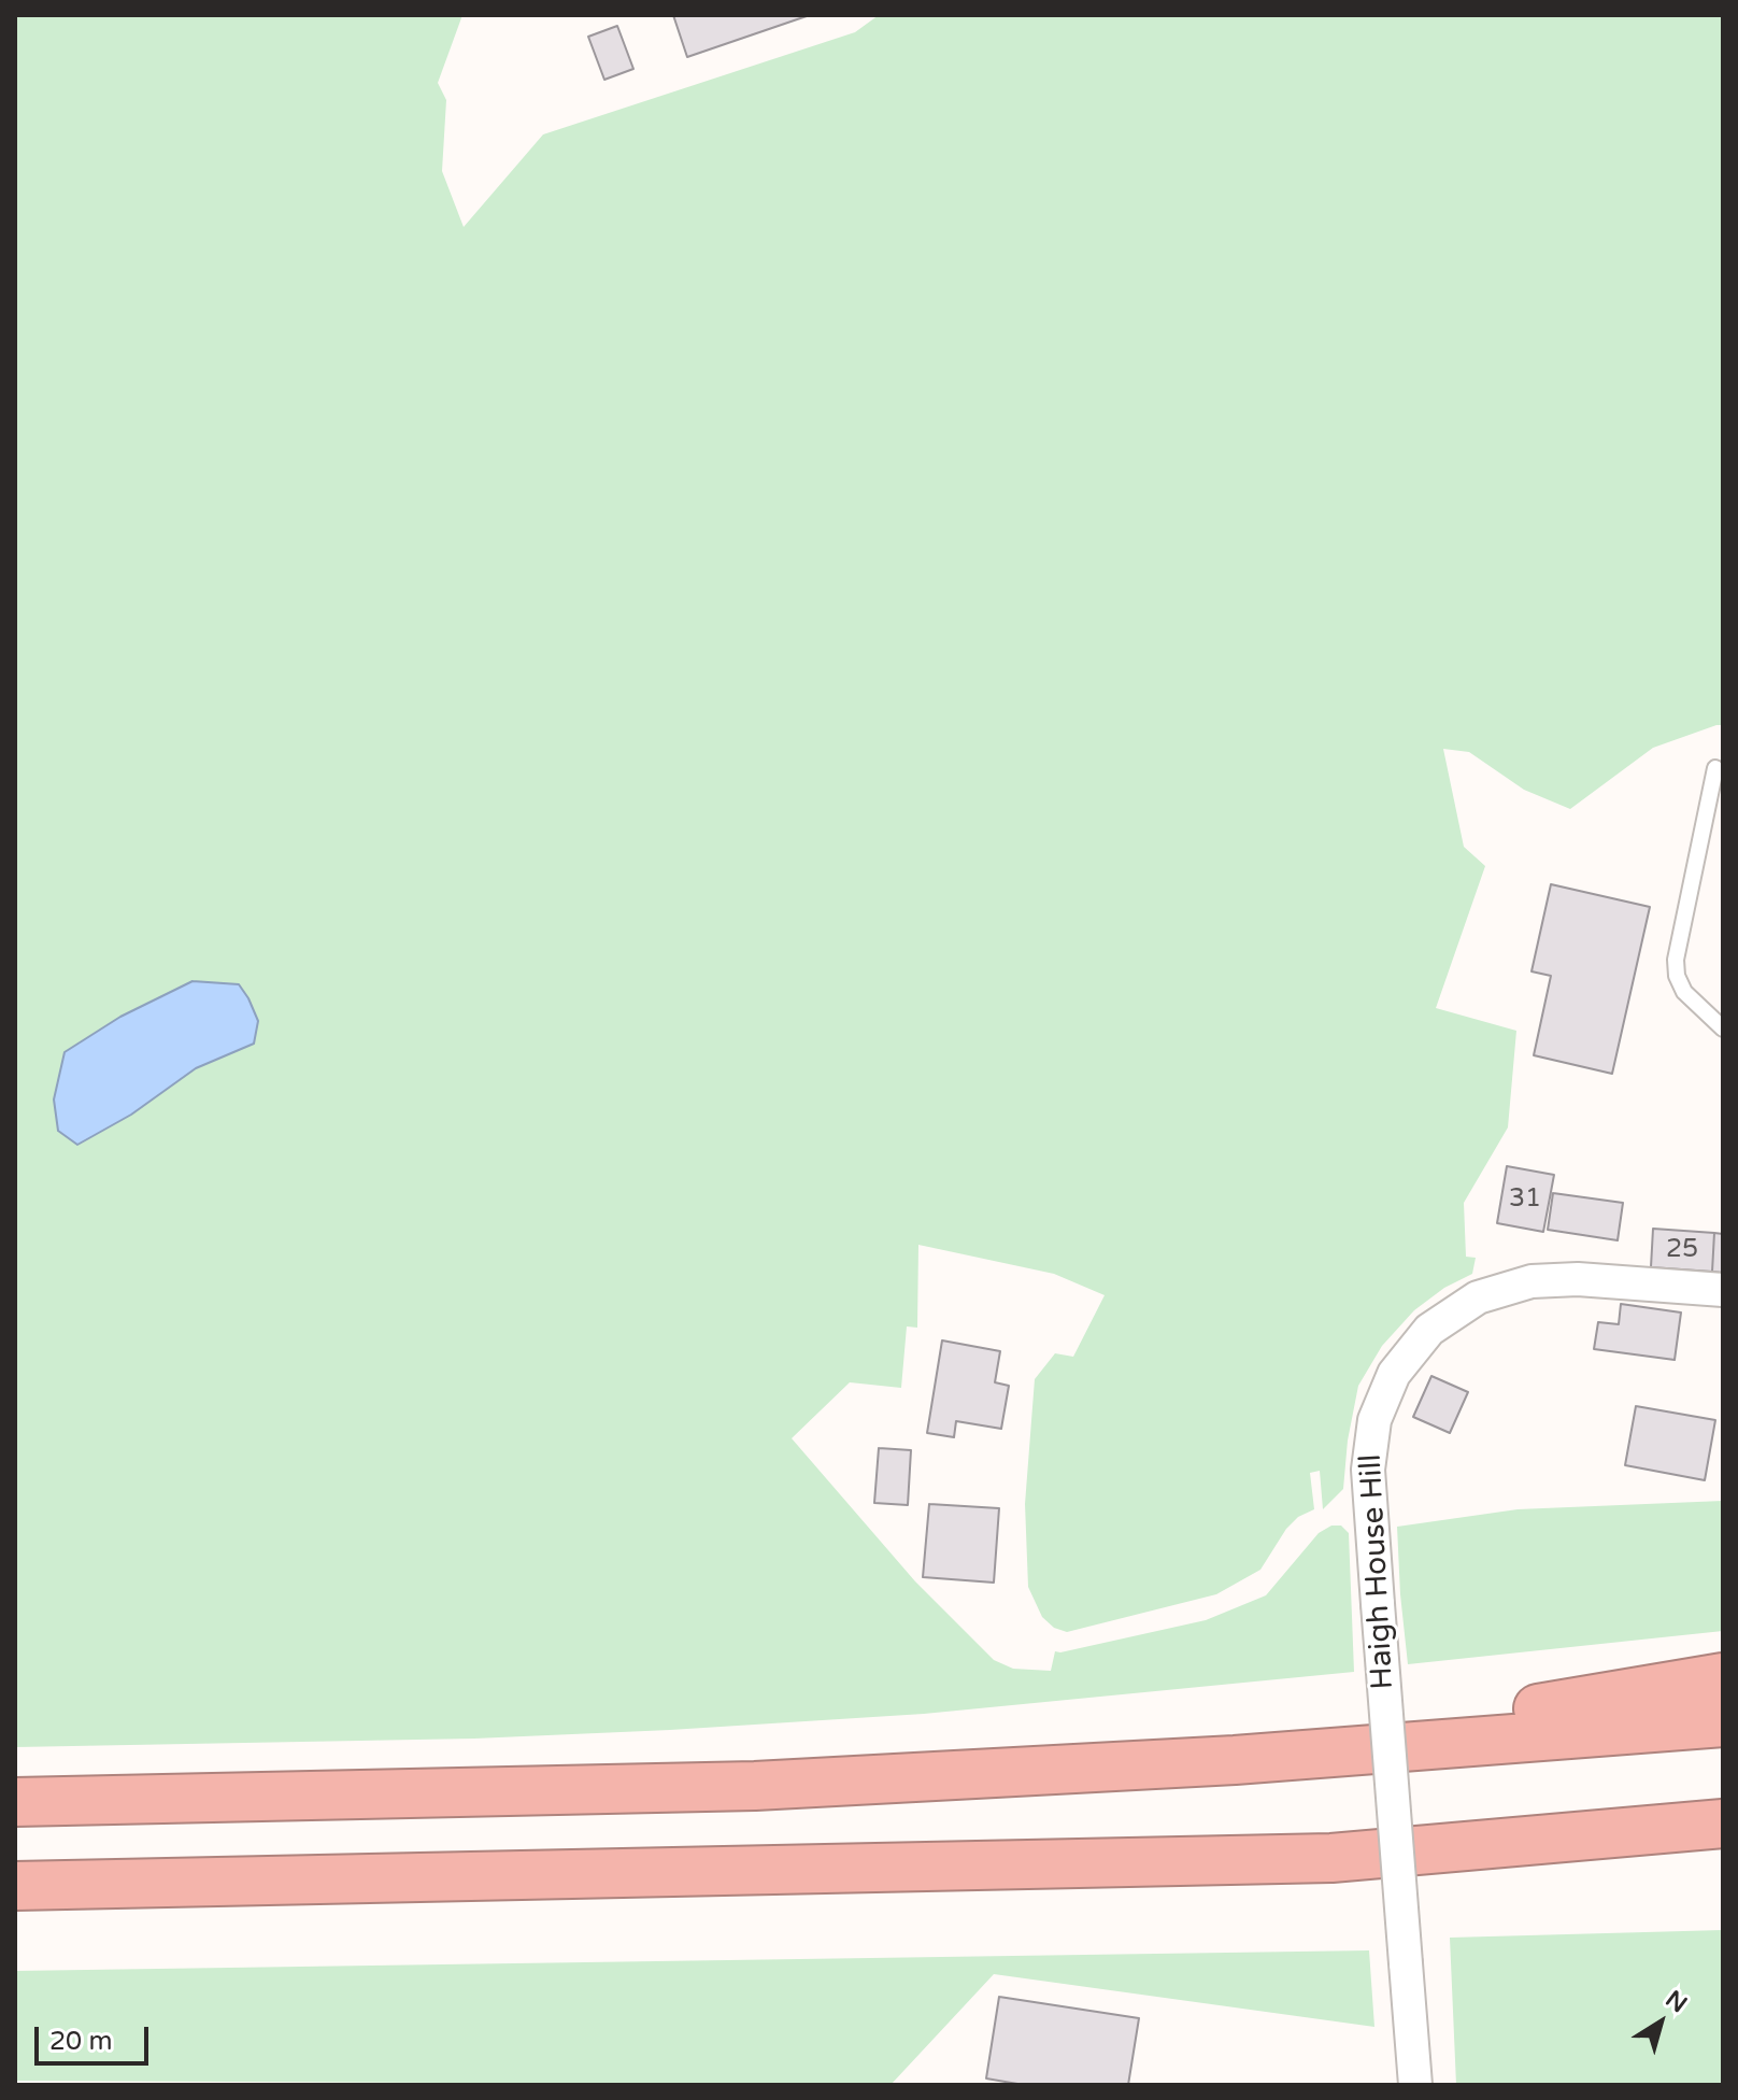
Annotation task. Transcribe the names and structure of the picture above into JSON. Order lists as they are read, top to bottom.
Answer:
{
  "streets": {
    "street": ["Haigh House Hill"]
  },
  "house_numbers": ["31", "25"],
  "scale_bar": "20 m",
  "north": "top right"
}
